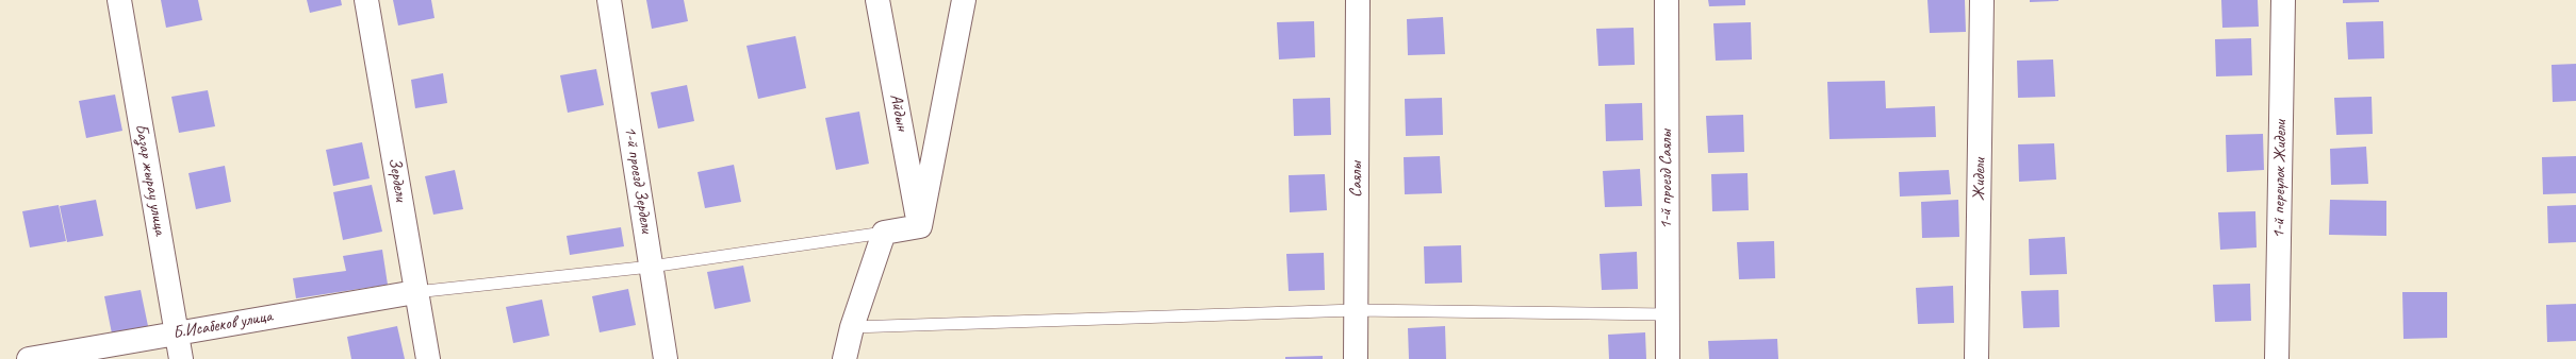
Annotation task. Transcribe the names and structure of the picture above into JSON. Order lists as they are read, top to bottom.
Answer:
{
  "streets": {
    "street": [
      "Айдын",
      "Базар жырау улица",
      "Зердели",
      "1-й проезд Зердели",
      "Саялы",
      "1-й проезд Саялы",
      "Жидели",
      "1-й переулок Жидели",
      "Б.Исабеков улица"
    ]
  },
  "crossings": [
    ["Базар жырау улица", "Б.Исабеков улица"],
    ["Зердели", "Б.Исабеков улица"]
  ]
}
